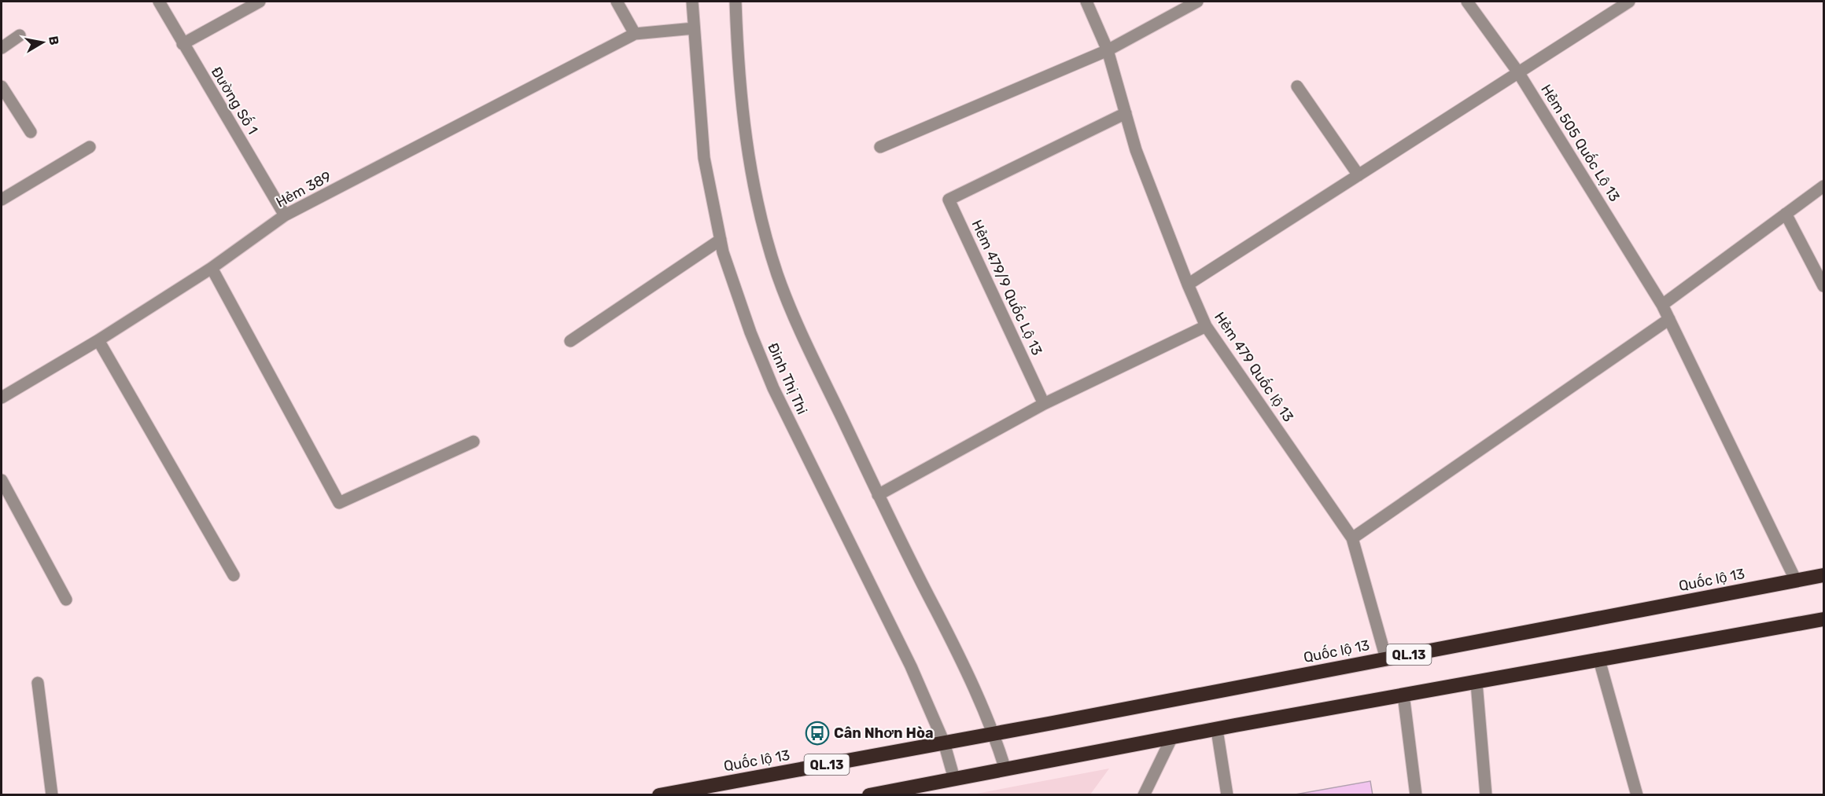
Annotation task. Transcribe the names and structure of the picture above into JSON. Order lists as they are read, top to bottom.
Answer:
{
  "streets": {
    "highway": ["Quốc lộ 13", "QL.13"],
    "street": [
      "Đường Số 1",
      "Hẻm 505 Quốc Lộ 13",
      "Hẻm 389",
      "Hẻm 479/9 Quốc Lộ 13",
      "Hẻm 479 Quốc lộ 13",
      "Đinh Thị Thi"
    ]
  },
  "crossings": [
    ["Đường Số 1", "Hẻm 389"],
    ["Hẻm 505 Quốc Lộ 13", "Quốc lộ 13"],
    ["Hẻm 479/9 Quốc Lộ 13", "Hẻm 479 Quốc lộ 13"],
    ["Hẻm 479 Quốc lộ 13", "Quốc lộ 13"],
    ["Đinh Thị Thi", "Quốc lộ 13"]
  ],
  "places": {
    "bus stop": ["Cân Nhơn Hòa"]
  },
  "north": "right"
}
